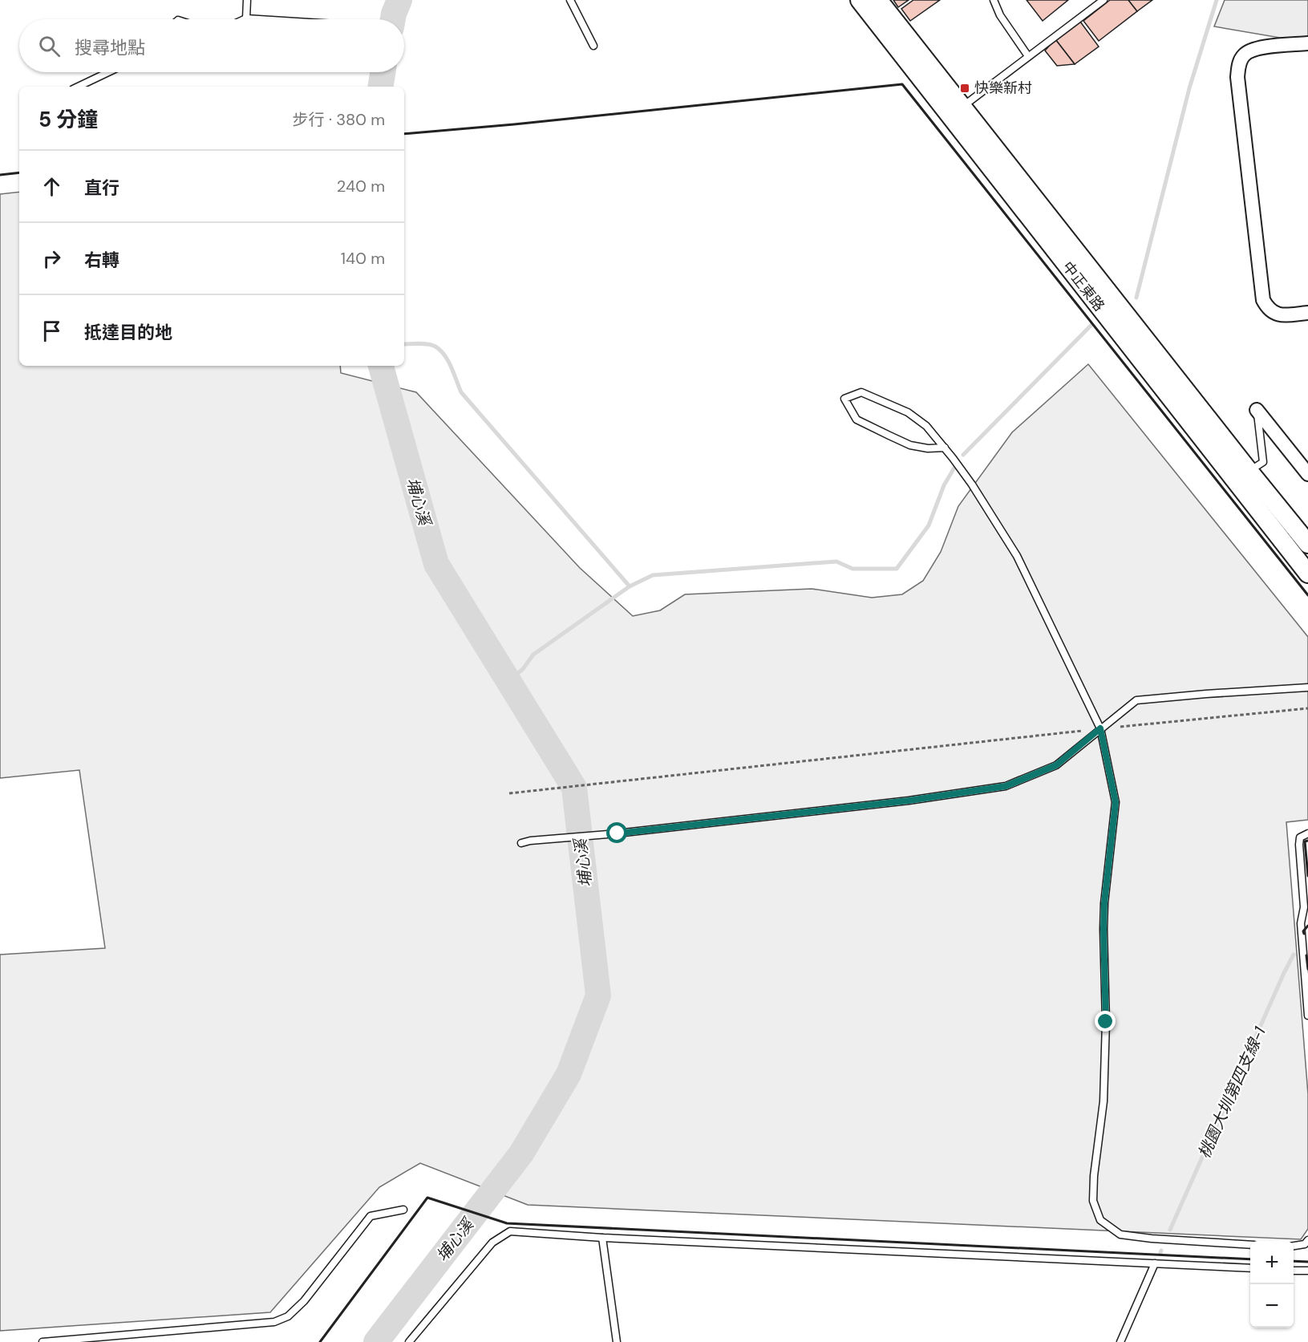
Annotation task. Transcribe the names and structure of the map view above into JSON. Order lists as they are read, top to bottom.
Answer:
{
  "streets": {
    "main road": ["中正東路"]
  },
  "water": ["埔心溪", "桃園大圳第四支線-1"],
  "places": {
    "transit": ["快樂新村"]
  },
  "page": {
    "search": "搜尋地點",
    "heading": ["5 分鐘", "步行 · 380 m"],
    "list": [
      ["直行", "240 m"],
      ["右轉", "140 m"],
      "抵達目的地"
    ],
    "map_buttons": ["+", "−"]
  }
}
